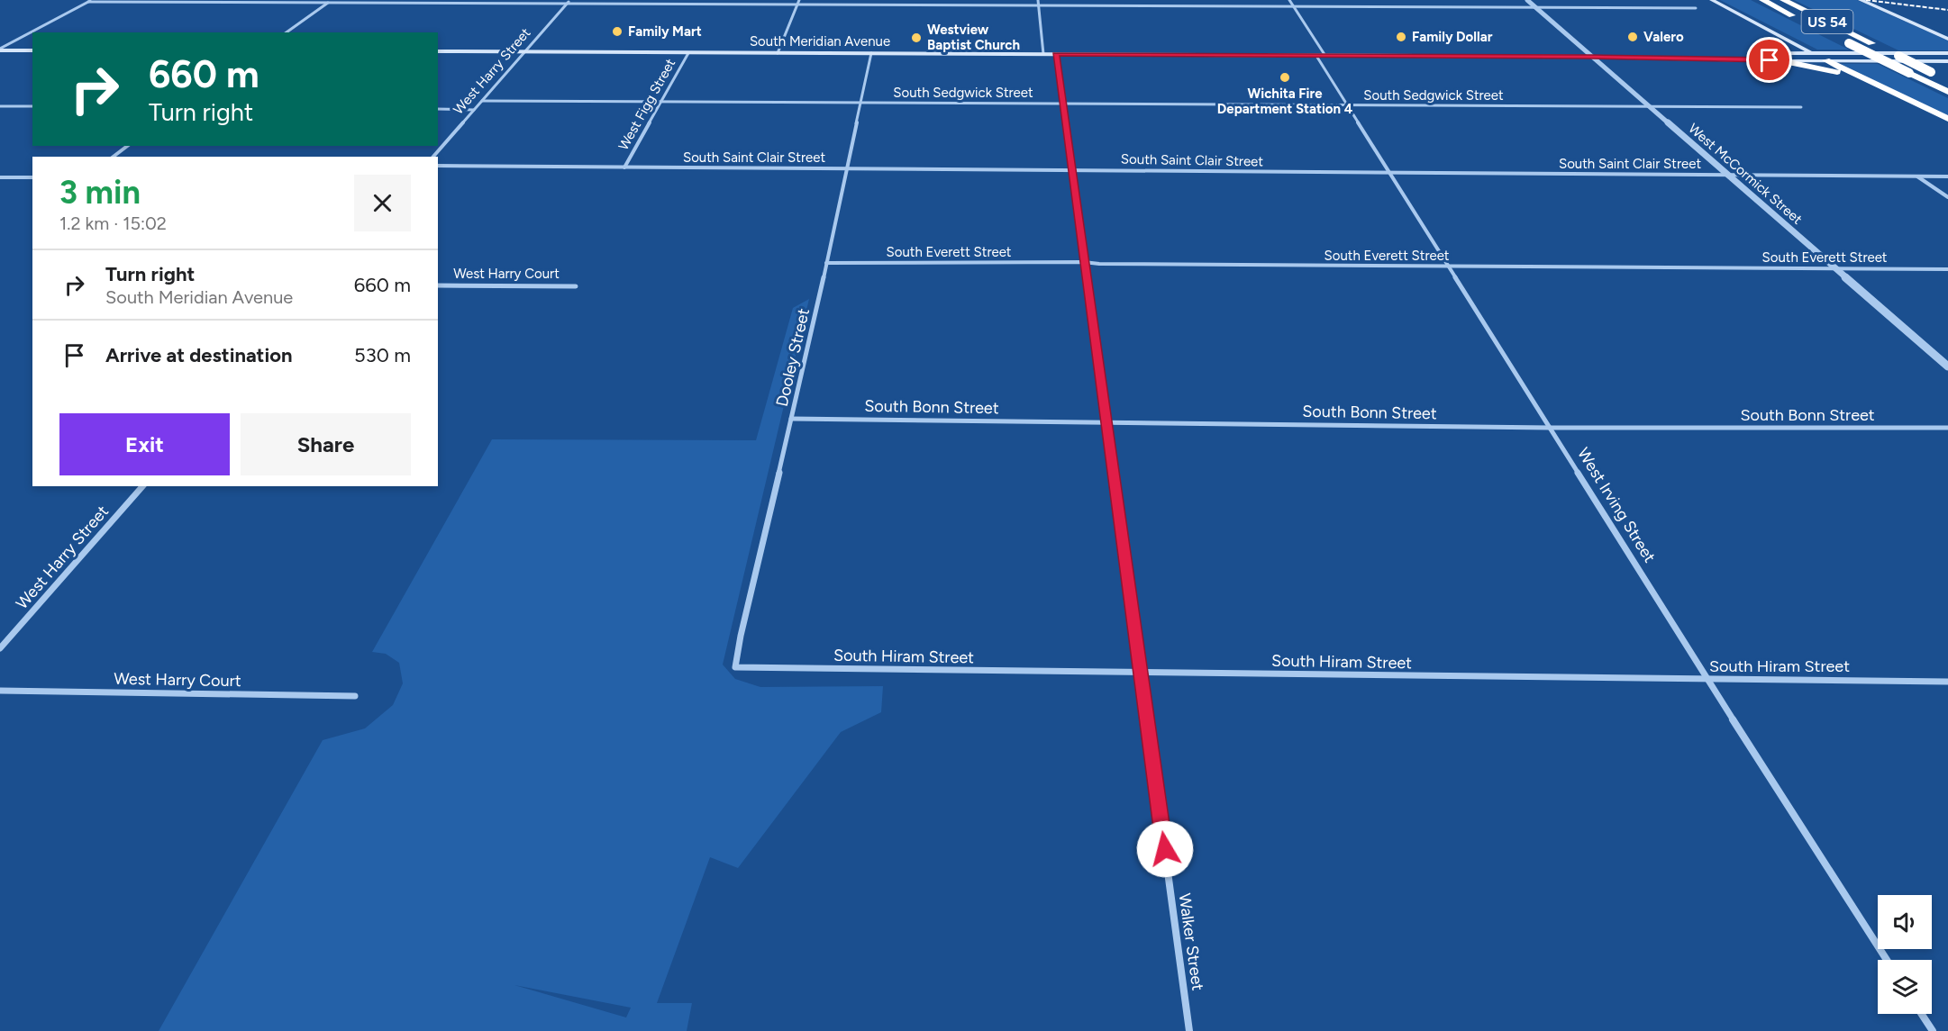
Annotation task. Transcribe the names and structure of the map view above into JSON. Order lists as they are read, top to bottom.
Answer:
{
  "streets": {
    "highway": ["US 54"],
    "main road": ["South Meridian Avenue"],
    "street": [
      "West Harry Street",
      "South Sedgwick Street",
      "West Figg Street",
      "South Saint Clair Street",
      "West McCormick Street",
      "South Everett Street",
      "West Harry Court",
      "Dooley Street",
      "South Bonn Street",
      "West Irving Street",
      "South Hiram Street",
      "Walker Street"
    ]
  },
  "crossings": [
    ["South Meridian Avenue", "West Harry Street"],
    ["South Meridian Avenue", "West Figg Street"],
    ["South Meridian Avenue", "West McCormick Street"],
    ["South Meridian Avenue", "Dooley Street"],
    ["South Meridian Avenue", "West Irving Street"],
    ["South Meridian Avenue", "Walker Street"],
    ["West Harry Street", "South Sedgwick Street"],
    ["South Sedgwick Street", "West Figg Street"],
    ["South Sedgwick Street", "West McCormick Street"],
    ["South Sedgwick Street", "Dooley Street"],
    ["South Sedgwick Street", "West Irving Street"],
    ["South Sedgwick Street", "Walker Street"],
    ["West Figg Street", "South Saint Clair Street"],
    ["South Saint Clair Street", "West McCormick Street"],
    ["South Saint Clair Street", "Dooley Street"],
    ["South Saint Clair Street", "West Irving Street"],
    ["South Saint Clair Street", "Walker Street"],
    ["West McCormick Street", "South Everett Street"],
    ["South Everett Street", "Dooley Street"],
    ["South Everett Street", "West Irving Street"],
    ["South Everett Street", "Walker Street"],
    ["Dooley Street", "South Bonn Street"],
    ["Dooley Street", "South Hiram Street"],
    ["South Bonn Street", "West Irving Street"],
    ["South Bonn Street", "Walker Street"],
    ["West Irving Street", "South Hiram Street"],
    ["South Hiram Street", "Walker Street"]
  ],
  "places": [
    "Family Mart",
    "Family Dollar",
    "Valero",
    "Westview Baptist Church",
    "Wichita Fire Department Station 4"
  ],
  "page": {
    "turn": ["660 m", "Turn right"],
    "heading": ["3 min", "1.2 km · 15:02"],
    "list": [
      {
        "name": "Turn right",
        "note": "South Meridian Avenue",
        "value": "660 m"
      },
      {
        "name": "Arrive at destination",
        "value": "530 m"
      }
    ],
    "buttons": ["Exit", "Share"]
  }
}
